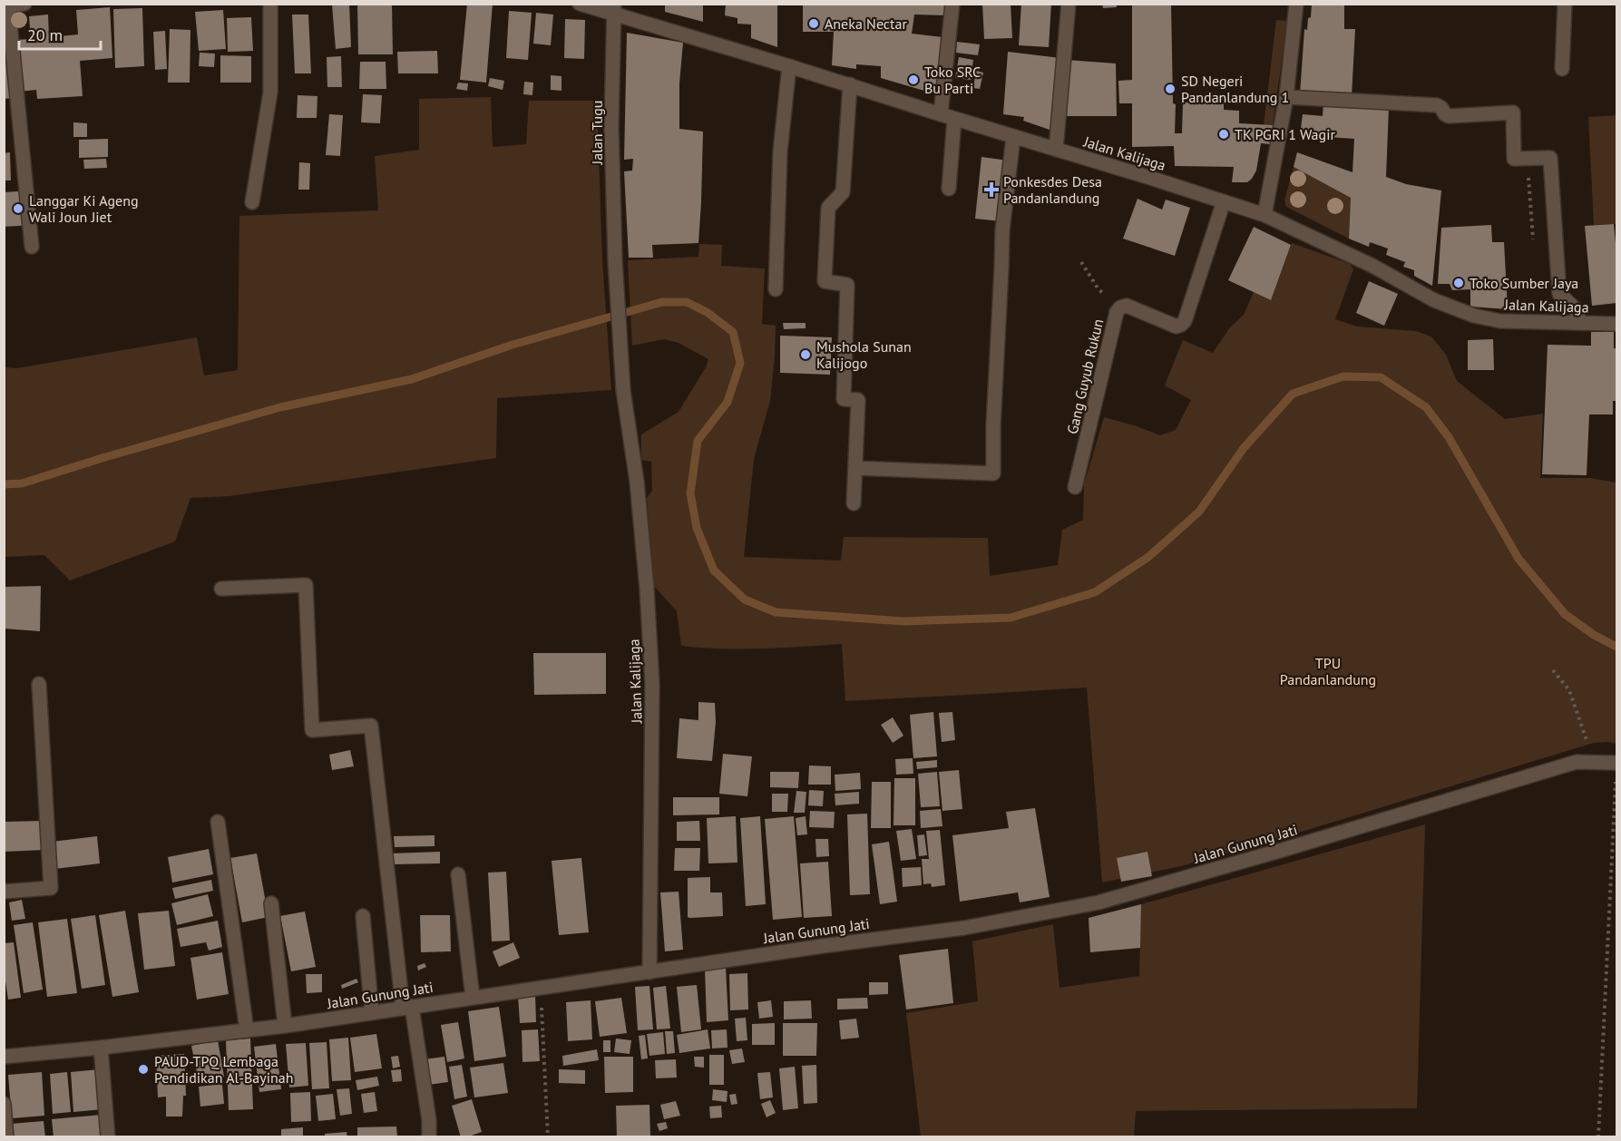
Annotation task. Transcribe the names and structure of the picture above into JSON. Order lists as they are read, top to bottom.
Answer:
{
  "streets": {
    "street": [
      "Jalan Tugu",
      "Jalan Kalijaga",
      "Gang Guyub Rukun",
      "Jalan Gunung Jati"
    ]
  },
  "crossings": [
    ["Jalan Tugu", "Jalan Kalijaga"],
    ["Jalan Kalijaga", "Gang Guyub Rukun"],
    ["Jalan Kalijaga", "Jalan Gunung Jati"]
  ],
  "parks": ["TPU Pandanlandung"],
  "places": {
    "other": [
      "Aneka Nectar",
      "Toko SRC Bu Parti",
      "SD Negeri Pandanlandung 1",
      "TK PGRI 1 Wagir",
      "Langgar Ki Ageng Wali Joun Jiet",
      "Toko Sumber Jaya",
      "Mushola Sunan Kalijogo",
      "PAUD-TPQ Lembaga Pendidikan Al-Bayinah"
    ],
    "health": ["Ponkesdes Desa Pandanlandung"]
  },
  "scale_bar": "20 m"
}
